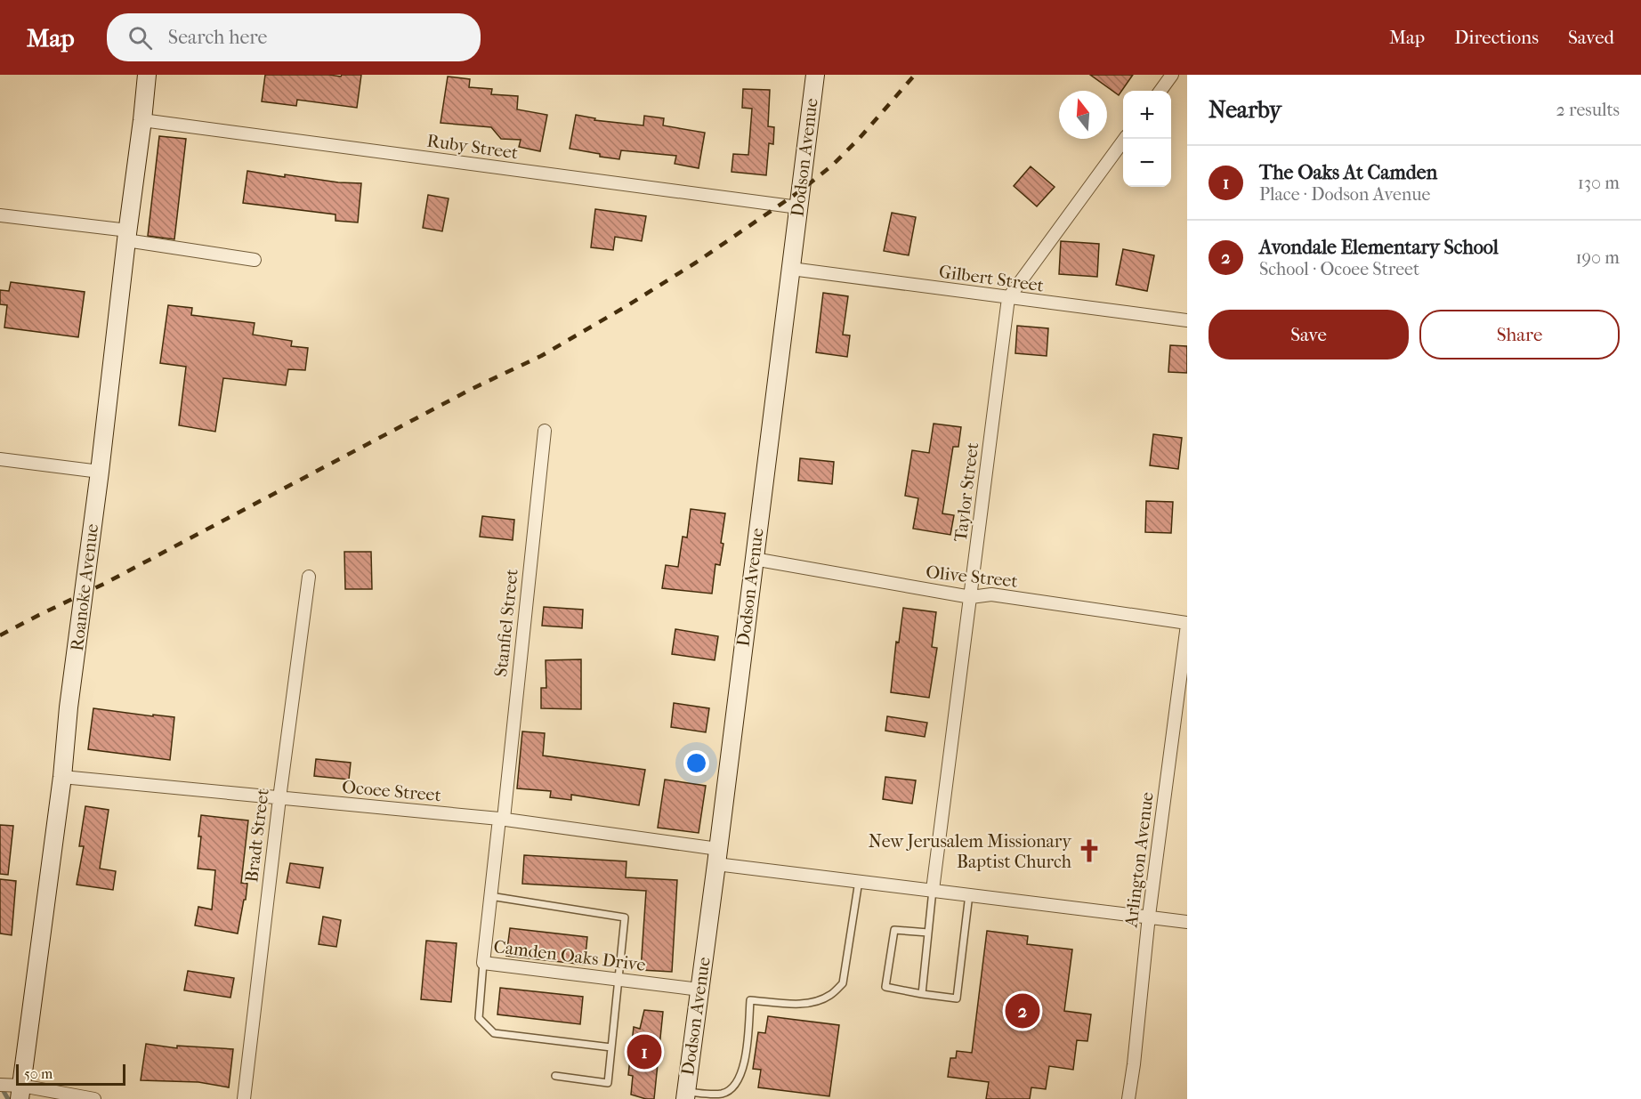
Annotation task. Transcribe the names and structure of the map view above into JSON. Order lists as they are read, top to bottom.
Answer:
{
  "streets": {
    "street": [
      "Ruby Street",
      "Dodson Avenue",
      "Gilbert Street",
      "Taylor Street",
      "Olive Street",
      "Roanoke Avenue",
      "Stanfiel Street",
      "Ocoee Street",
      "Bradt Street",
      "Arlington Avenue",
      "Camden Oaks Drive"
    ]
  },
  "crossings": [
    ["Ruby Street", "Dodson Avenue"],
    ["Ruby Street", "Roanoke Avenue"],
    ["Dodson Avenue", "Gilbert Street"],
    ["Dodson Avenue", "Olive Street"],
    ["Dodson Avenue", "Ocoee Street"],
    ["Dodson Avenue", "Camden Oaks Drive"],
    ["Gilbert Street", "Taylor Street"],
    ["Taylor Street", "Olive Street"],
    ["Taylor Street", "Ocoee Street"],
    ["Olive Street", "Arlington Avenue"],
    ["Roanoke Avenue", "Ocoee Street"],
    ["Stanfiel Street", "Ocoee Street"],
    ["Stanfiel Street", "Camden Oaks Drive"],
    ["Ocoee Street", "Bradt Street"],
    ["Ocoee Street", "Arlington Avenue"],
    ["Ocoee Street", "Camden Oaks Drive"]
  ],
  "places": {
    "church": ["New Jerusalem Missionary Baptist Church"]
  },
  "scale_bar": "50 m",
  "north": "top",
  "page": {
    "header": "Map",
    "search": "Search here",
    "nav": ["Map", "Directions", "Saved"],
    "heading": ["Nearby", "2 results"],
    "map_buttons": ["+", "−"],
    "list": [
      {
        "mark": "1",
        "name": "The Oaks At Camden",
        "note": "Place · Dodson Avenue",
        "value": "130 m"
      },
      {
        "mark": "2",
        "name": "Avondale Elementary School",
        "note": "School · Ocoee Street",
        "value": "190 m"
      }
    ],
    "buttons": ["Save", "Share"],
    "pins": ["2", "1"],
    "scale": "50 m"
  }
}
